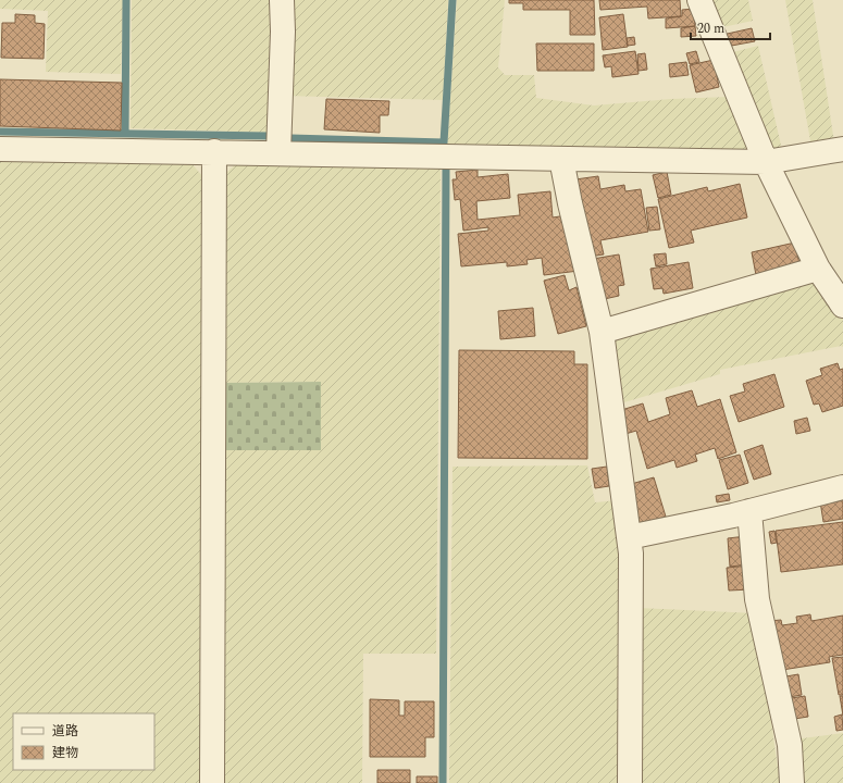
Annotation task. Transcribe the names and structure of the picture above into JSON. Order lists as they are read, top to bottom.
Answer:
{
  "legend": ["道路", "建物"],
  "scale_bar": "20 m"
}
